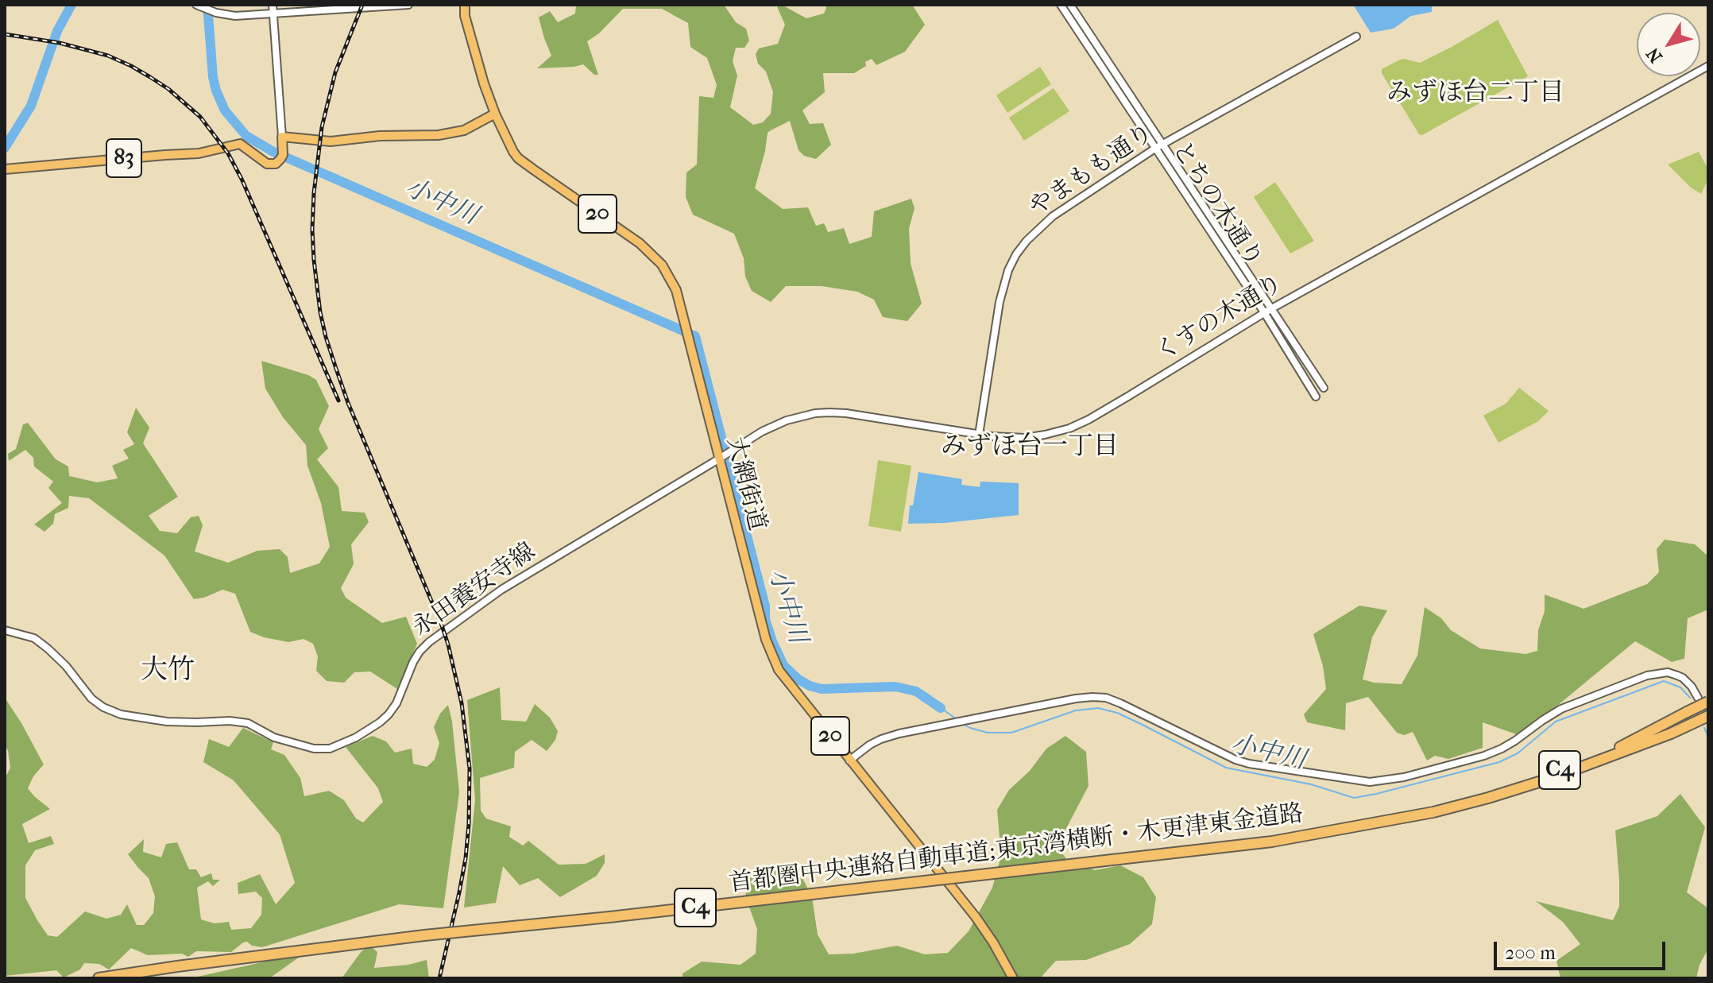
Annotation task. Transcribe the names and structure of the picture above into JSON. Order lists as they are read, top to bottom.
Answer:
{
  "streets": {
    "highway": ["C4", "首都圏中央連絡自動車道;東京湾横断・木更津東金道路"],
    "main road": ["83", "20", "大網街道"],
    "street": [
      "やまもも通り",
      "とちの木通り",
      "くすの木通り",
      "永田養安寺線"
    ]
  },
  "crossings": [
    ["やまもも通り", "とちの木通り"],
    ["やまもも通り", "くすの木通り"],
    ["とちの木通り", "くすの木通り"],
    ["くすの木通り", "大網街道"],
    ["くすの木通り", "永田養安寺線"],
    ["大網街道", "永田養安寺線"]
  ],
  "districts": ["みずほ台二丁目", "みずほ台一丁目", "大竹"],
  "water": ["小中川"],
  "scale_bar": "200 m",
  "north": "bottom left"
}
